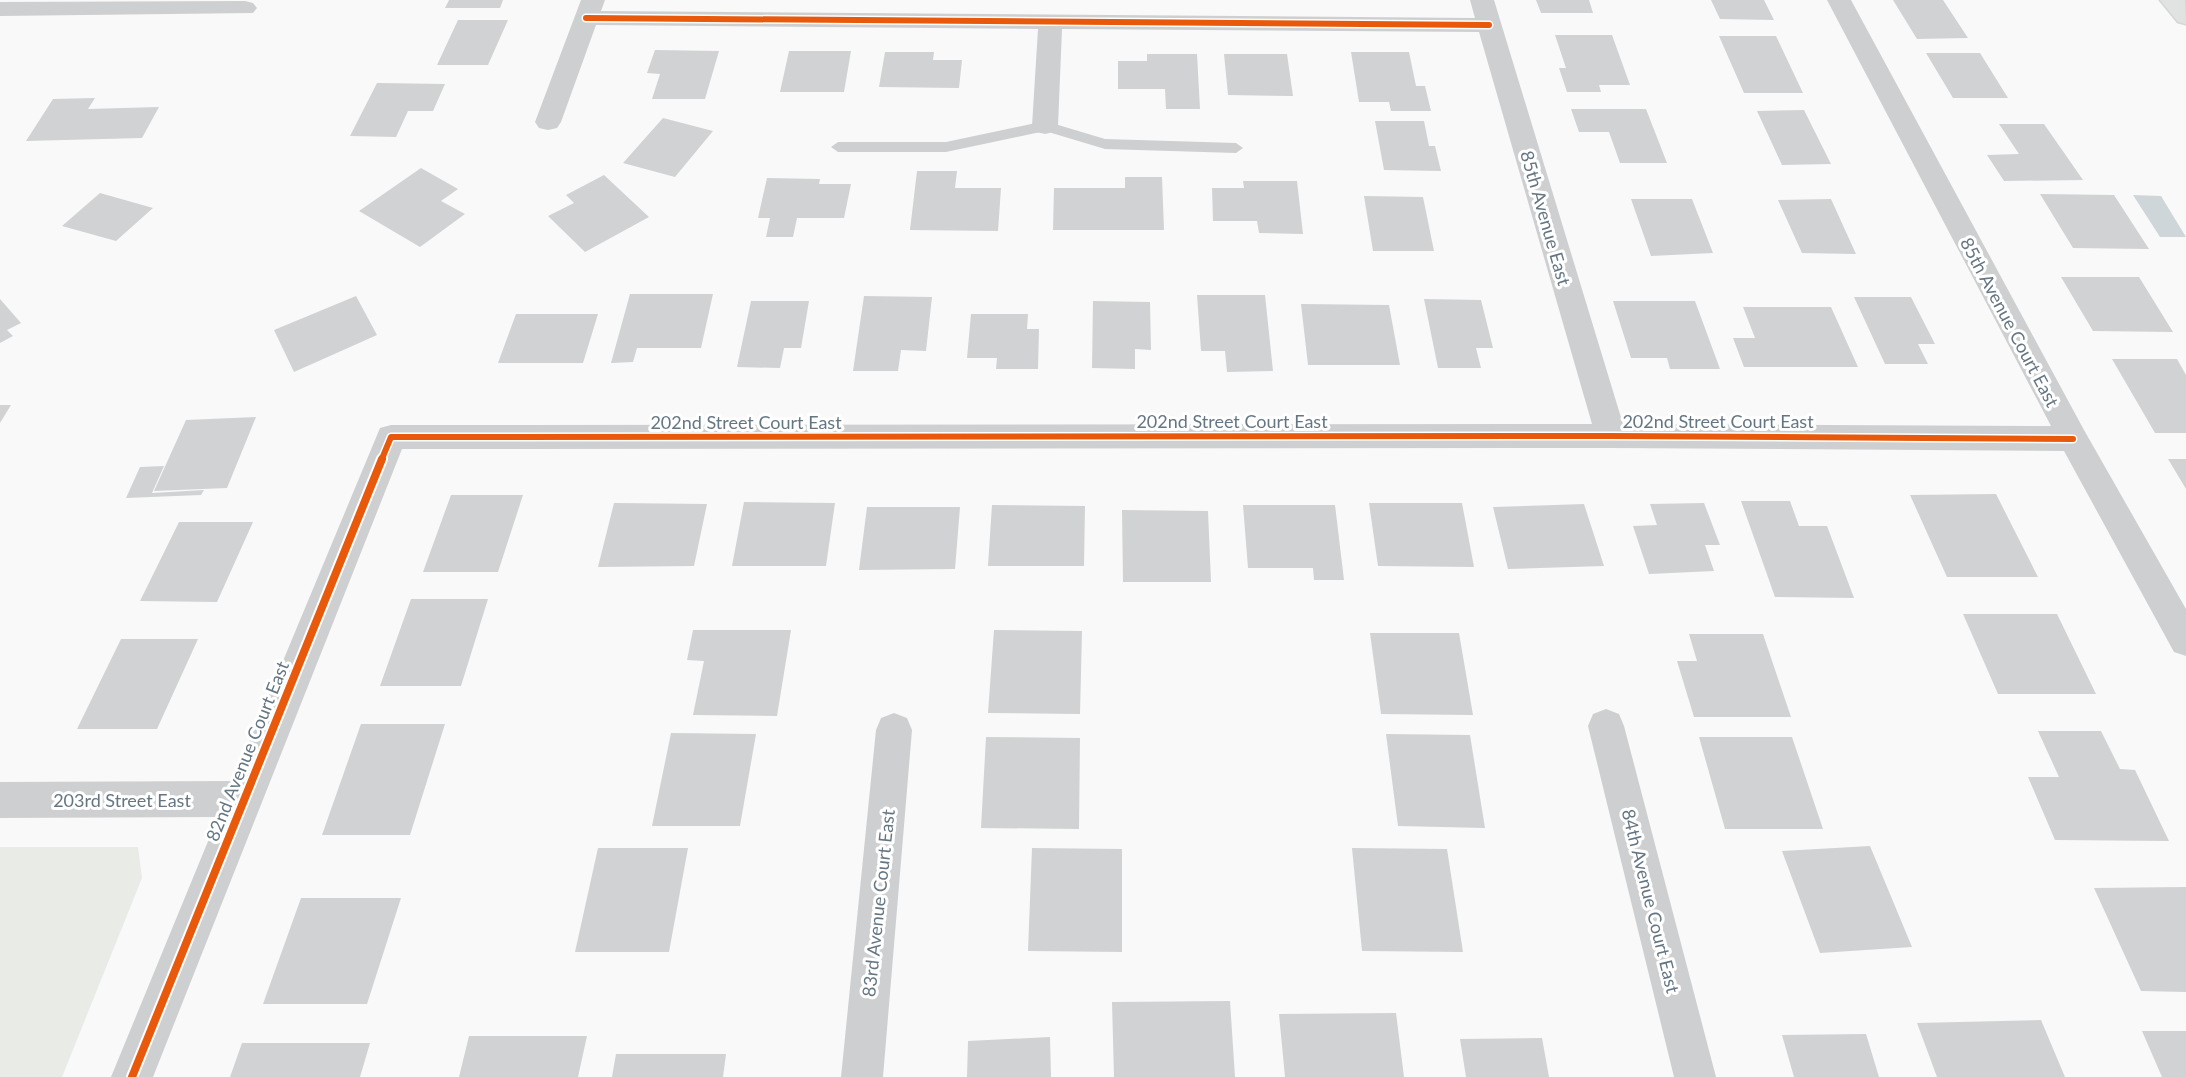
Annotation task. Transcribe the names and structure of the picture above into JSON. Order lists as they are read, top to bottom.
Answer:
{
  "streets": {
    "street": [
      "85th Avenue East",
      "85th Avenue Court East",
      "202nd Street Court East",
      "82nd Avenue Court East",
      "203rd Street East",
      "84th Avenue Court East",
      "83rd Avenue Court East"
    ]
  },
  "crossings": [
    ["85th Avenue East", "202nd Street Court East"],
    ["85th Avenue Court East", "202nd Street Court East"],
    ["202nd Street Court East", "82nd Avenue Court East"],
    ["82nd Avenue Court East", "203rd Street East"]
  ]
}
